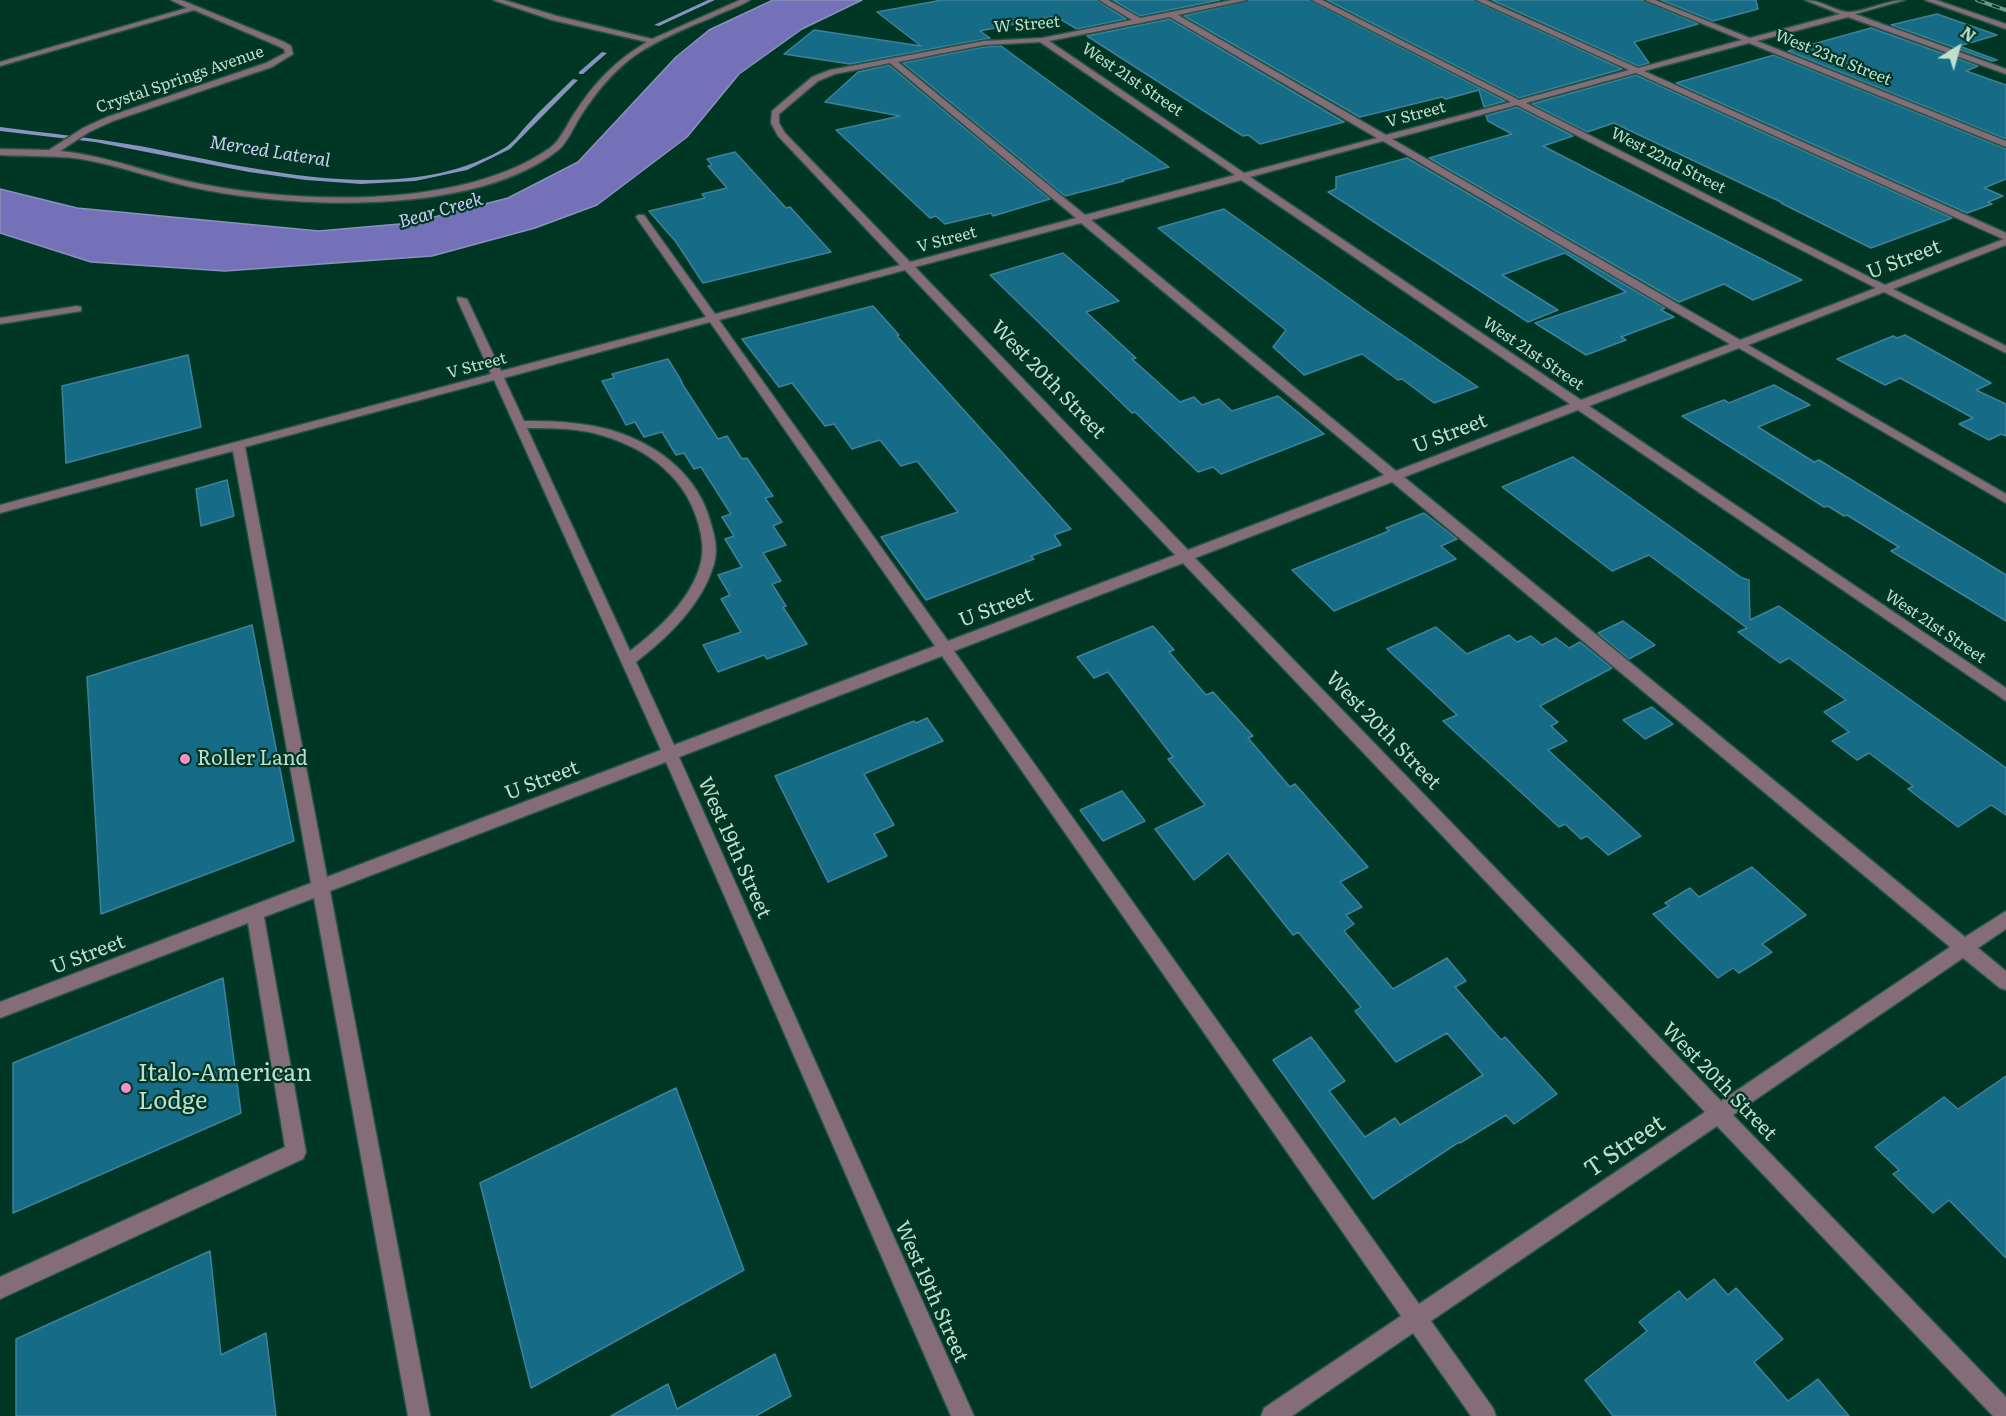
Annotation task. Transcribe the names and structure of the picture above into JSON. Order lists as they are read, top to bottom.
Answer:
{
  "streets": {
    "street": [
      "W Street",
      "West 23rd Street",
      "Crystal Springs Avenue",
      "West 21st Street",
      "V Street",
      "West 22nd Street",
      "U Street",
      "West 20th Street",
      "West 19th Street",
      "T Street"
    ]
  },
  "crossings": [
    ["W Street", "West 21st Street"],
    ["W Street", "West 20th Street"],
    ["West 23rd Street", "V Street"],
    ["West 21st Street", "V Street"],
    ["West 21st Street", "U Street"],
    ["V Street", "West 22nd Street"],
    ["V Street", "West 20th Street"],
    ["V Street", "West 19th Street"],
    ["West 22nd Street", "U Street"],
    ["U Street", "West 20th Street"],
    ["U Street", "West 19th Street"],
    ["West 20th Street", "T Street"]
  ],
  "water": ["Merced Lateral", "Bear Creek"],
  "places": ["Roller Land", "Italo-American Lodge"],
  "north": "top right"
}
